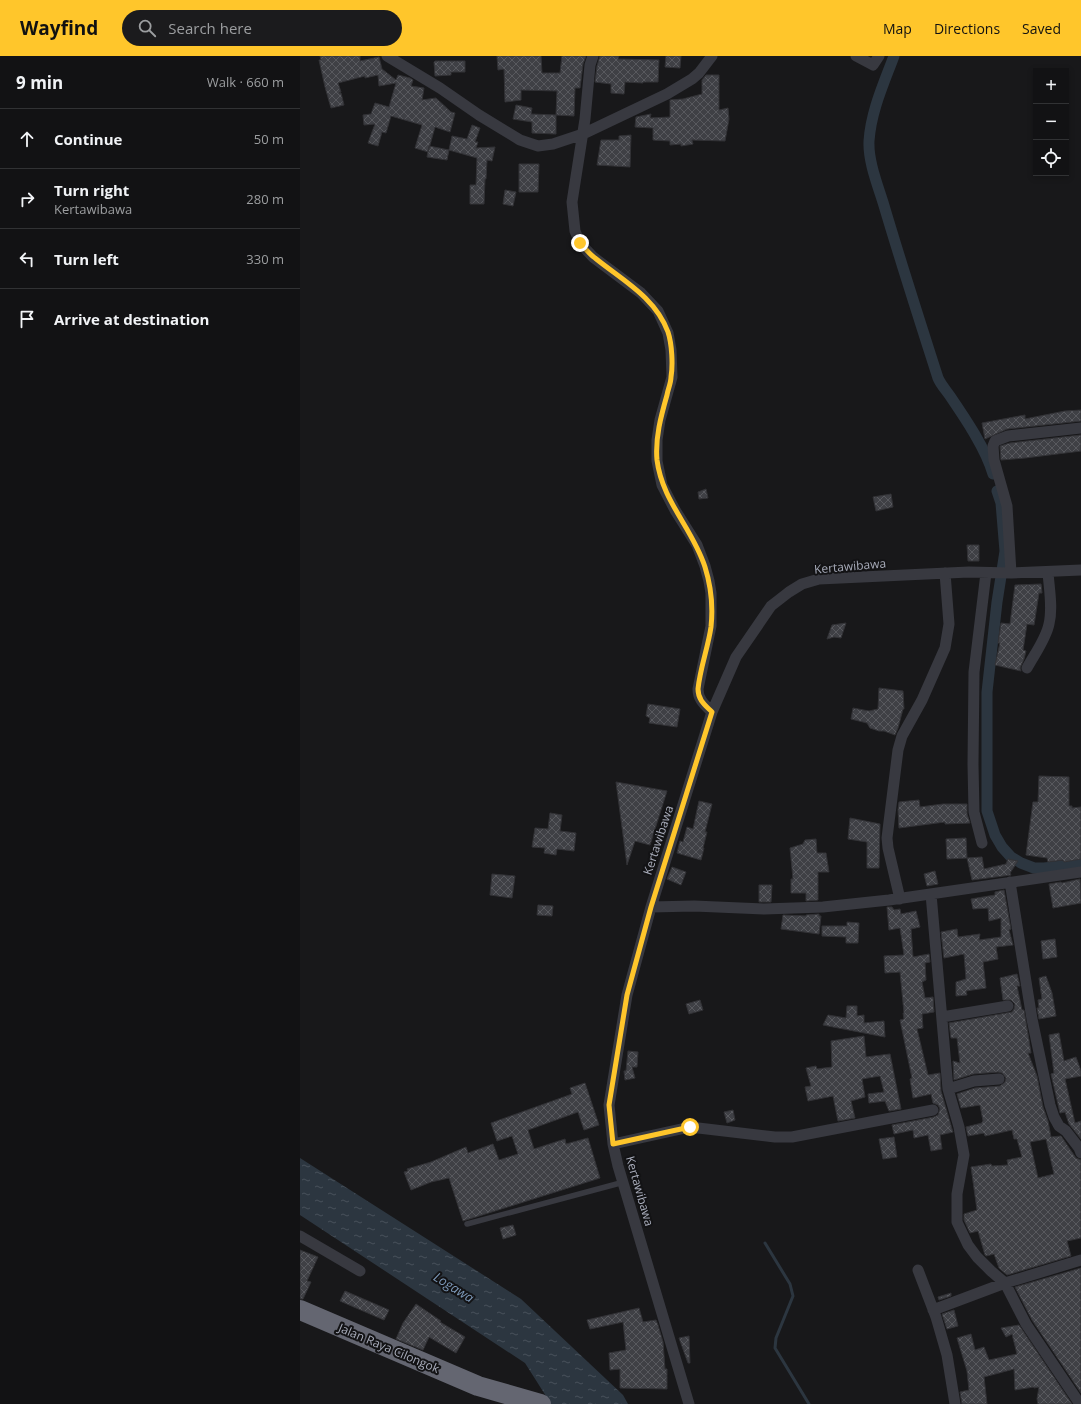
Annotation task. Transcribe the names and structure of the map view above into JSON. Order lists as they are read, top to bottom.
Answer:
{
  "streets": {
    "highway": ["Jalan Raya Cilongok"],
    "street": ["Kertawibawa"]
  },
  "water": ["Logawa"],
  "page": {
    "header": "Wayfind",
    "search": "Search here",
    "nav": ["Map", "Directions", "Saved"],
    "heading": ["9 min", "Walk · 660 m"],
    "map_buttons": ["+", "−"],
    "list": [
      ["Continue", "50 m"],
      ["Turn right", "Kertawibawa", "280 m"],
      ["Turn left", "330 m"],
      "Arrive at destination"
    ]
  }
}
